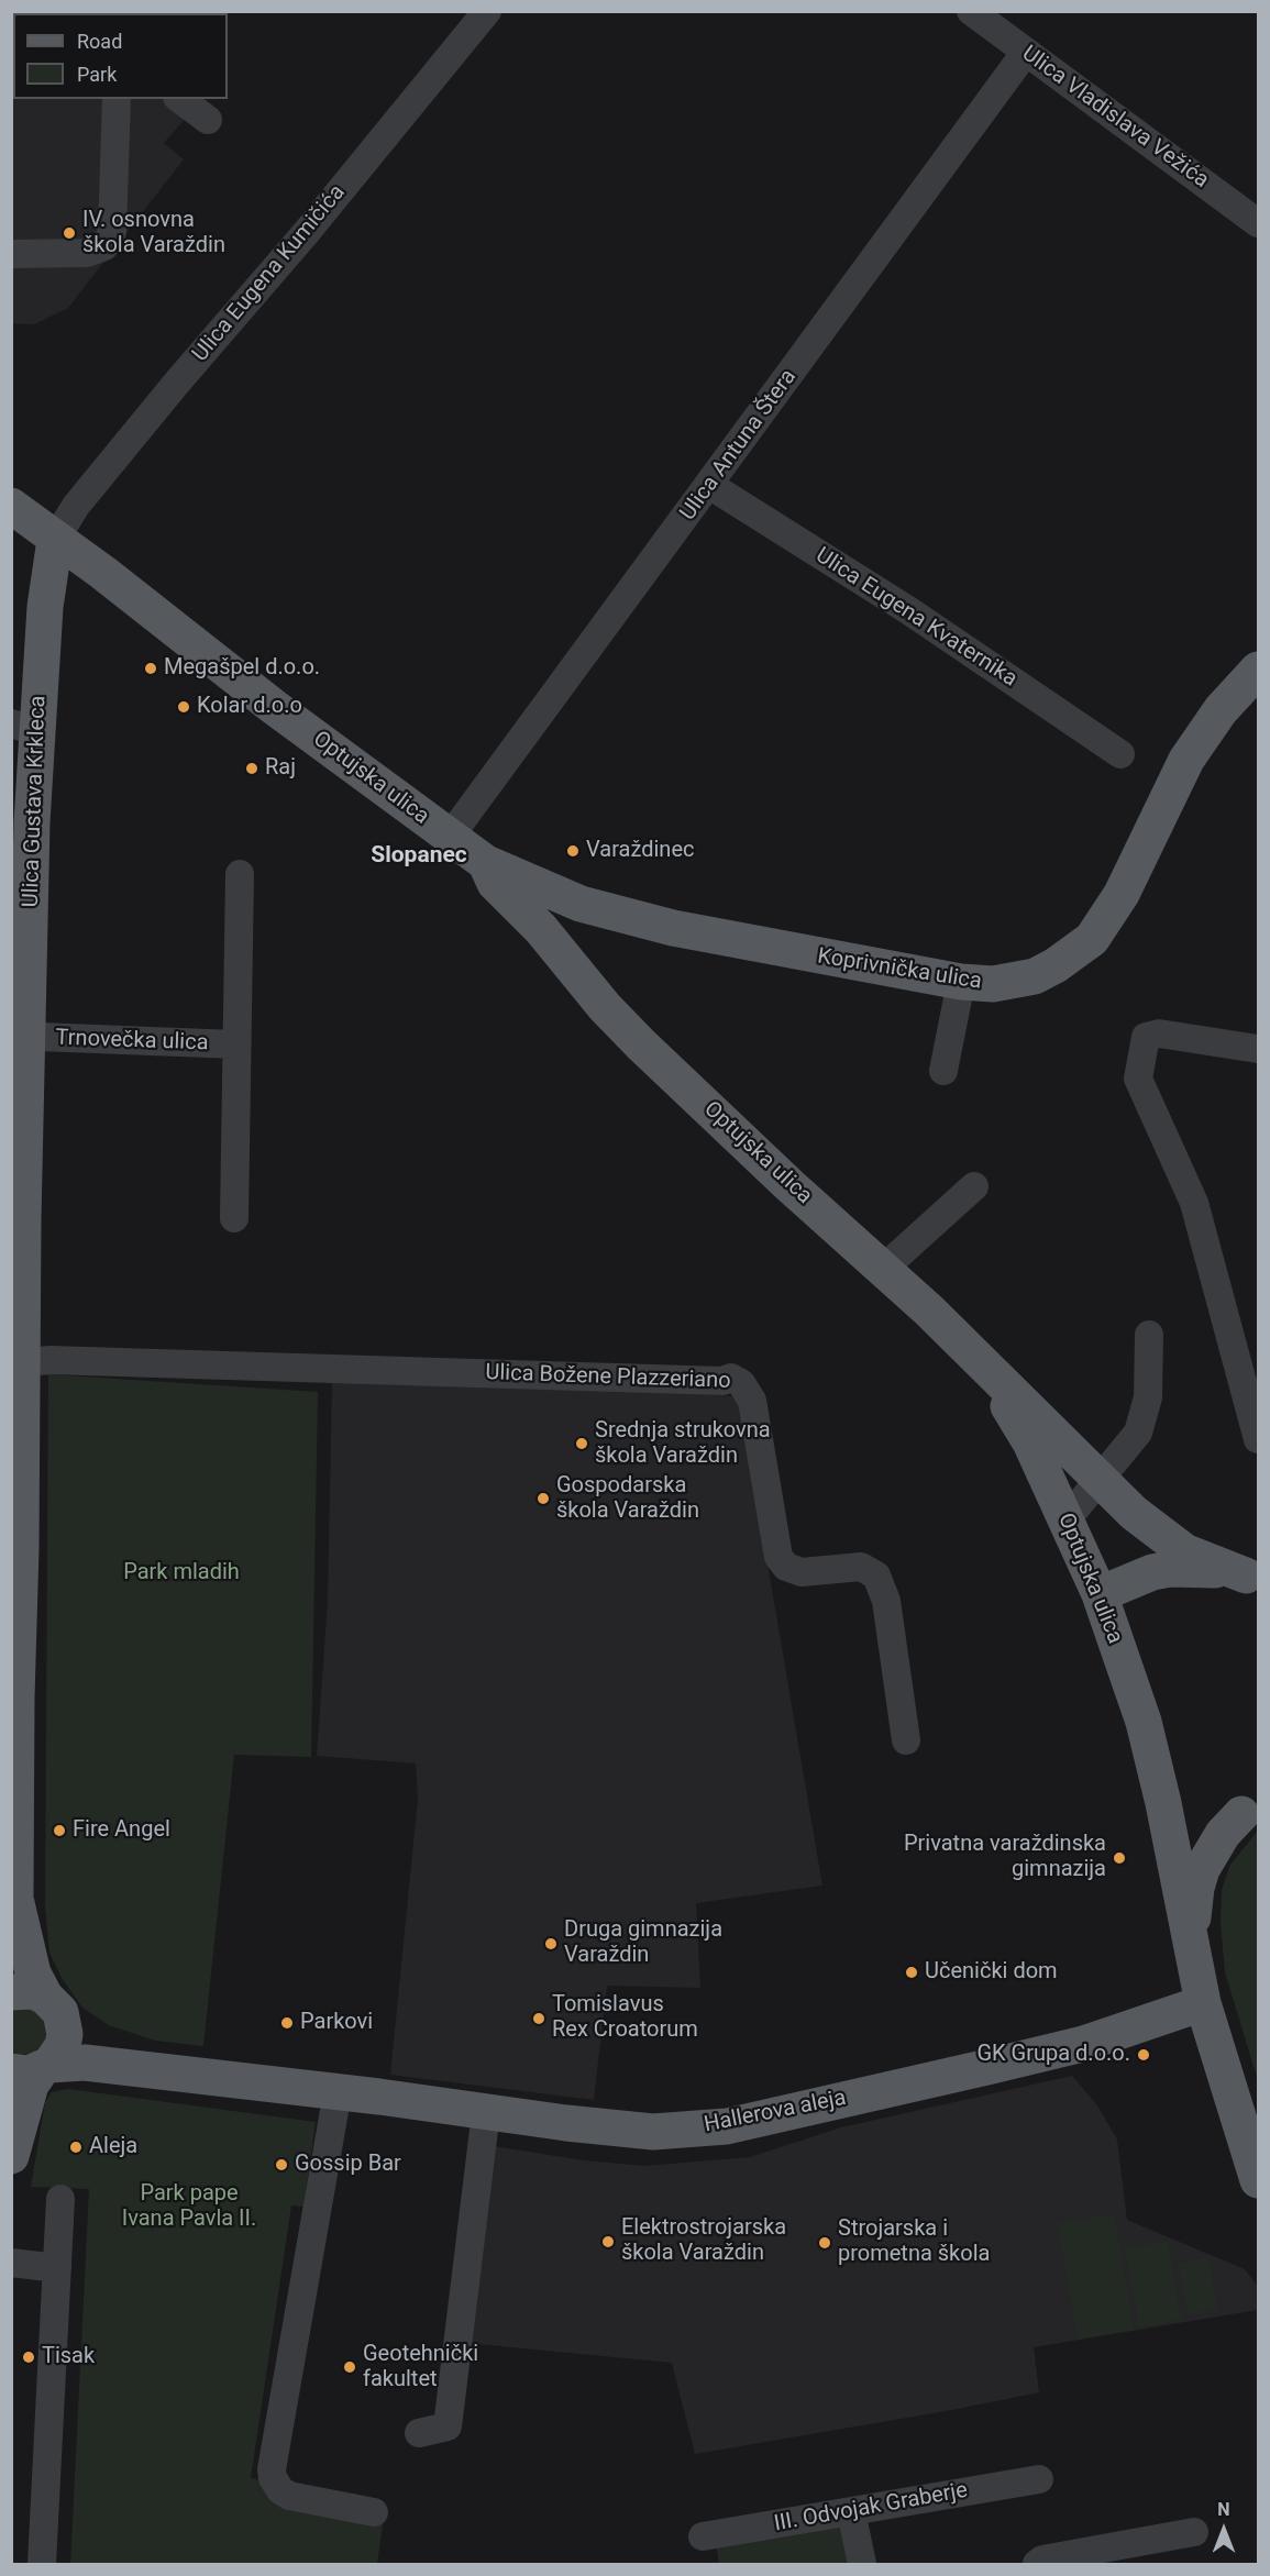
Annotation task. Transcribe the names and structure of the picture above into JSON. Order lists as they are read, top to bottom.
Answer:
{
  "streets": {
    "main road": [
      "Optujska ulica",
      "Ulica Gustava Krkleca",
      "Koprivnička ulica",
      "Hallerova aleja"
    ],
    "street": [
      "Ulica Vladislava Vežića",
      "Ulica Eugena Kumičića",
      "Ulica Antuna Štera",
      "Ulica Eugena Kvaternika",
      "Trnovečka ulica",
      "Ulica Božene Plazzeriano",
      "III. Odvojak Graberje"
    ]
  },
  "crossings": [
    ["Ulica Vladislava Vežića", "Ulica Antuna Štera"],
    ["Ulica Eugena Kumičića", "Optujska ulica"],
    ["Ulica Eugena Kumičića", "Ulica Gustava Krkleca"],
    ["Ulica Antuna Štera", "Ulica Eugena Kvaternika"],
    ["Ulica Antuna Štera", "Optujska ulica"],
    ["Optujska ulica", "Ulica Gustava Krkleca"],
    ["Optujska ulica", "Koprivnička ulica"],
    ["Ulica Gustava Krkleca", "Trnovečka ulica"],
    ["Ulica Gustava Krkleca", "Ulica Božene Plazzeriano"],
    ["Ulica Gustava Krkleca", "Hallerova aleja"]
  ],
  "districts": ["Slopanec"],
  "parks": ["Park mladih", "Park pape Ivana Pavla II."],
  "places": [
    "IV. osnovna škola Varaždin",
    "Megašpel d.o.o.",
    "Kolar d.o.o",
    "Raj",
    "Varaždinec",
    "Srednja strukovna škola Varaždin",
    "Gospodarska škola Varaždin",
    "Fire Angel",
    "Privatna varaždinska gimnazija",
    "Druga gimnazija Varaždin",
    "Učenički dom",
    "Tomislavus Rex Croatorum",
    "Parkovi",
    "GK Grupa d.o.o.",
    "Aleja",
    "Gossip Bar",
    "Elektrostrojarska škola Varaždin",
    "Strojarska i prometna škola",
    "Tisak",
    "Geotehnički fakultet"
  ],
  "legend": ["Road", "Park"],
  "north": "top"
}
